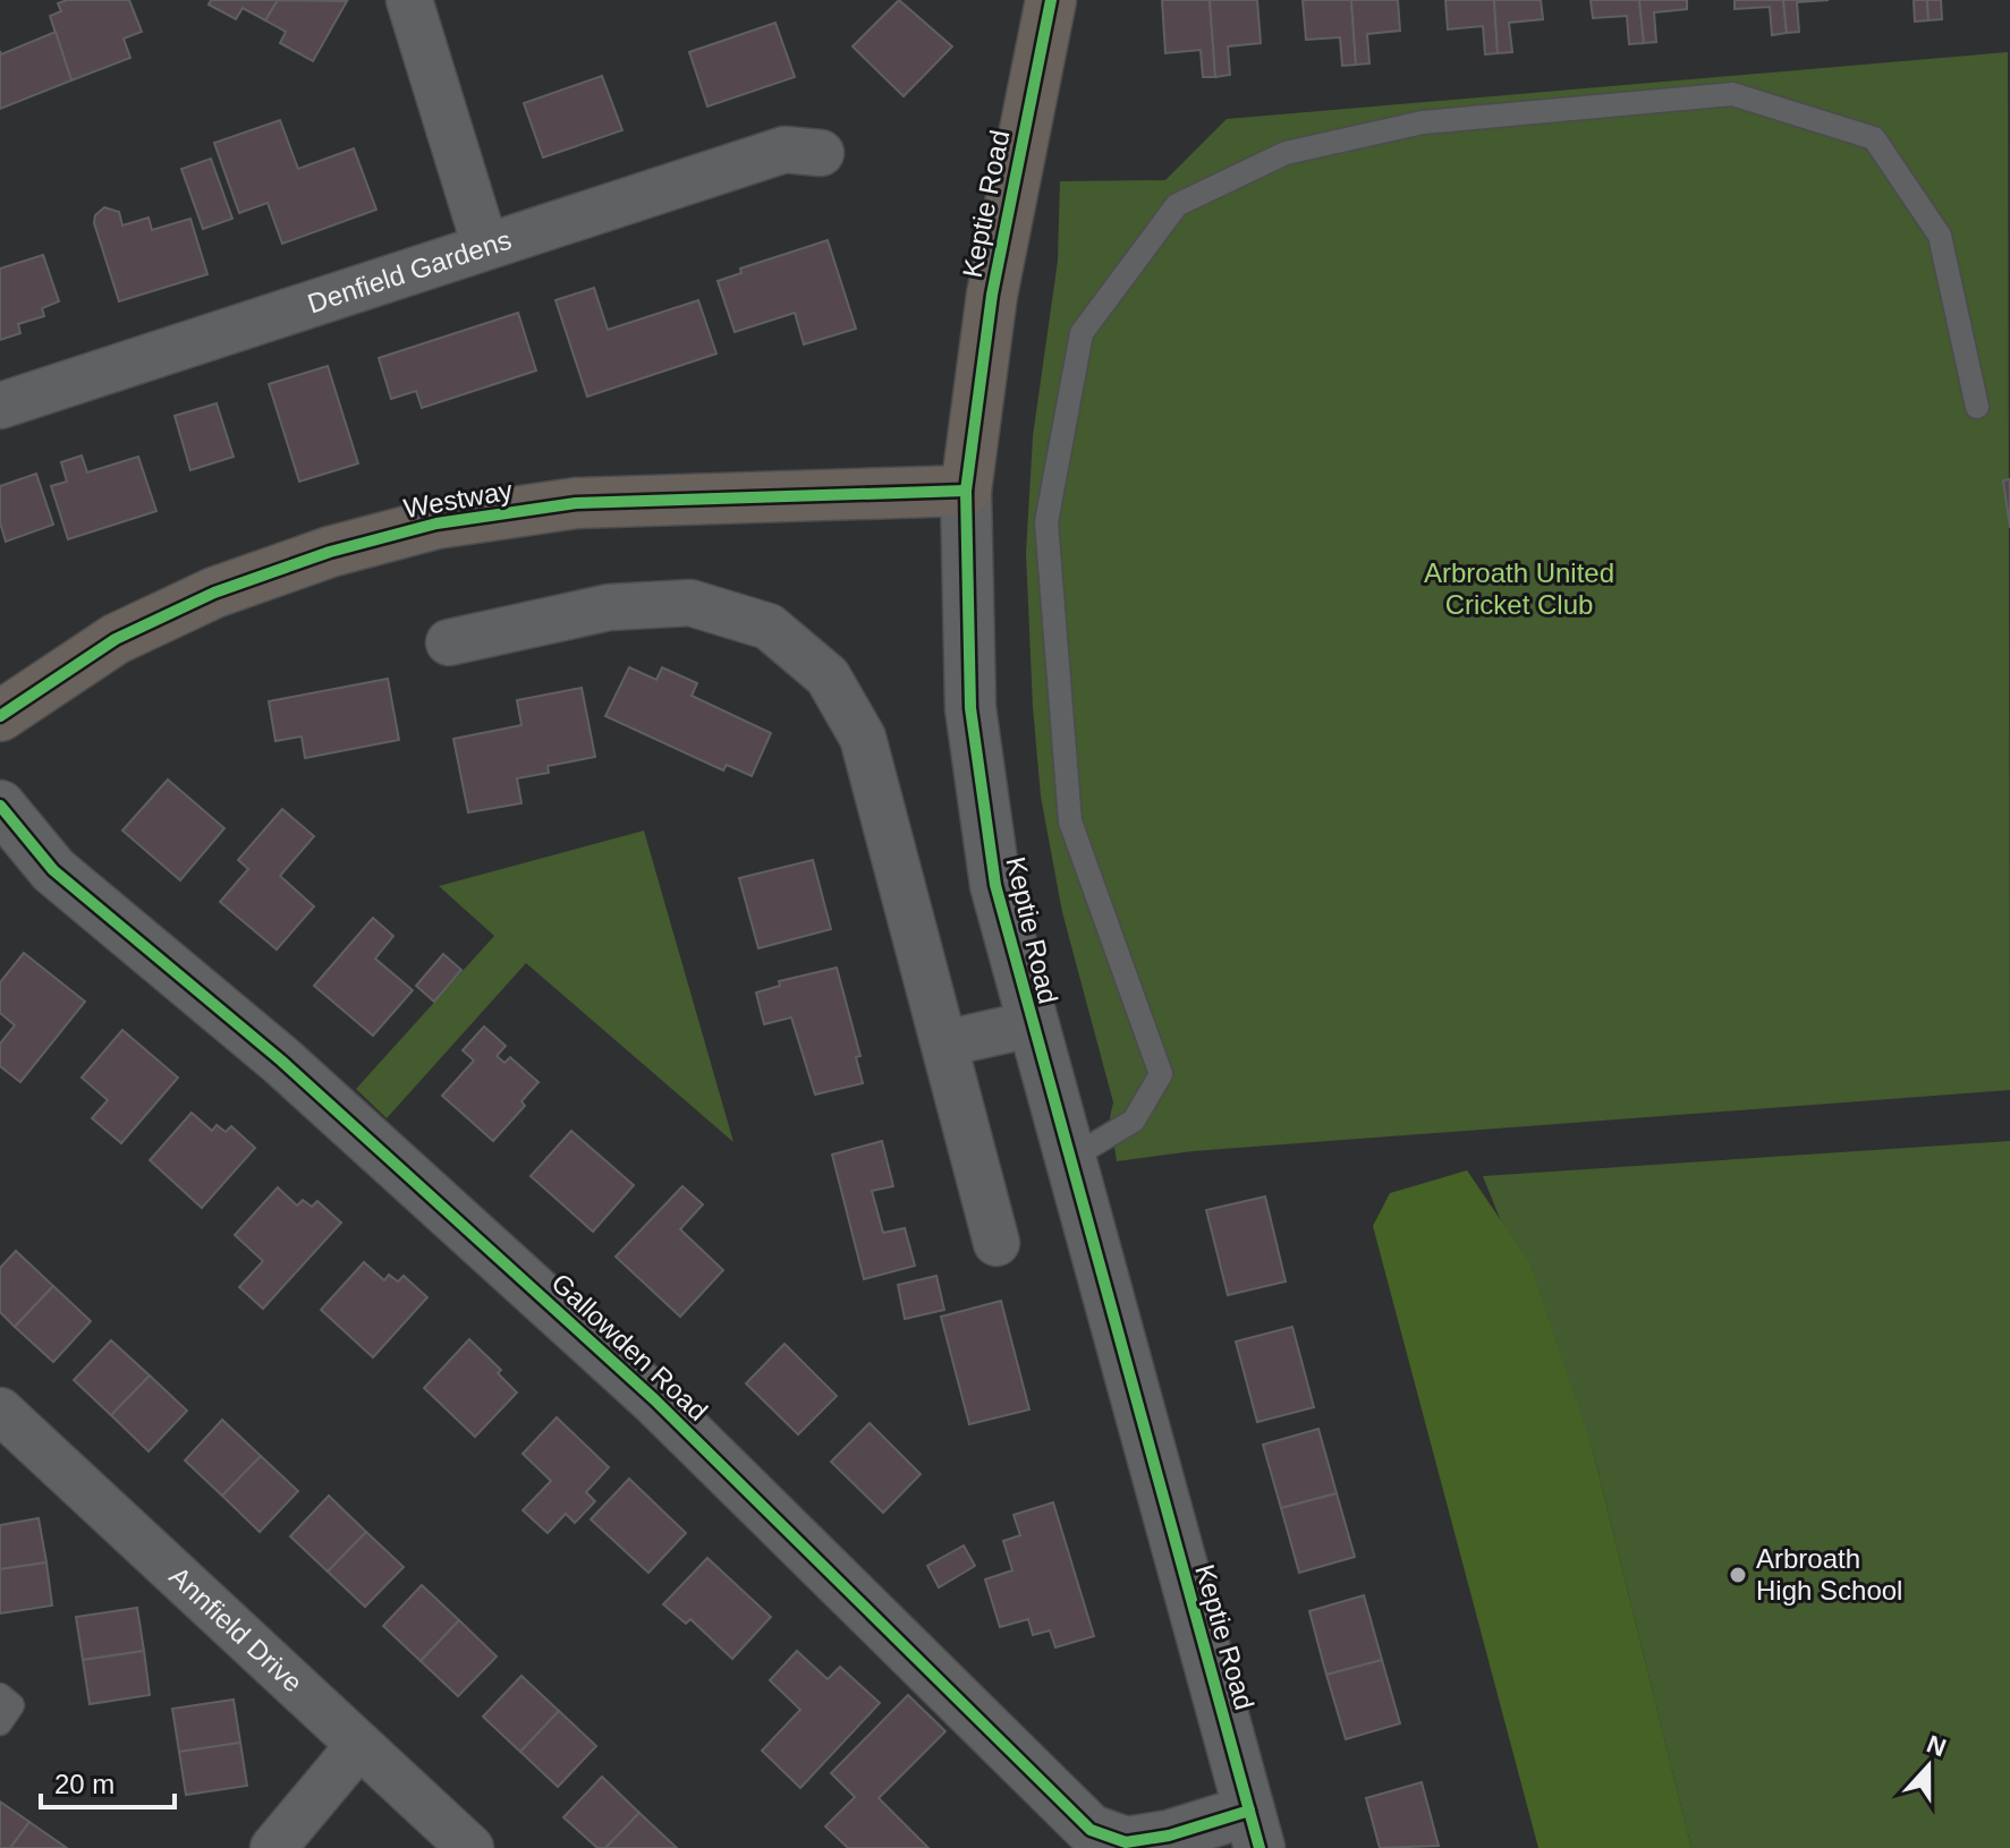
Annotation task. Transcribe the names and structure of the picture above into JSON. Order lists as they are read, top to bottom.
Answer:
{
  "streets": {
    "main road": ["Keptie Road", "Westway"],
    "street": ["Denfield Gardens", "Gallowden Road", "Annfield Drive"]
  },
  "crossings": [
    ["Keptie Road", "Westway"],
    ["Keptie Road", "Gallowden Road"]
  ],
  "parks": ["Arbroath United Cricket Club"],
  "places": ["Arbroath High School"],
  "scale_bar": "20 m",
  "north": "top"
}
